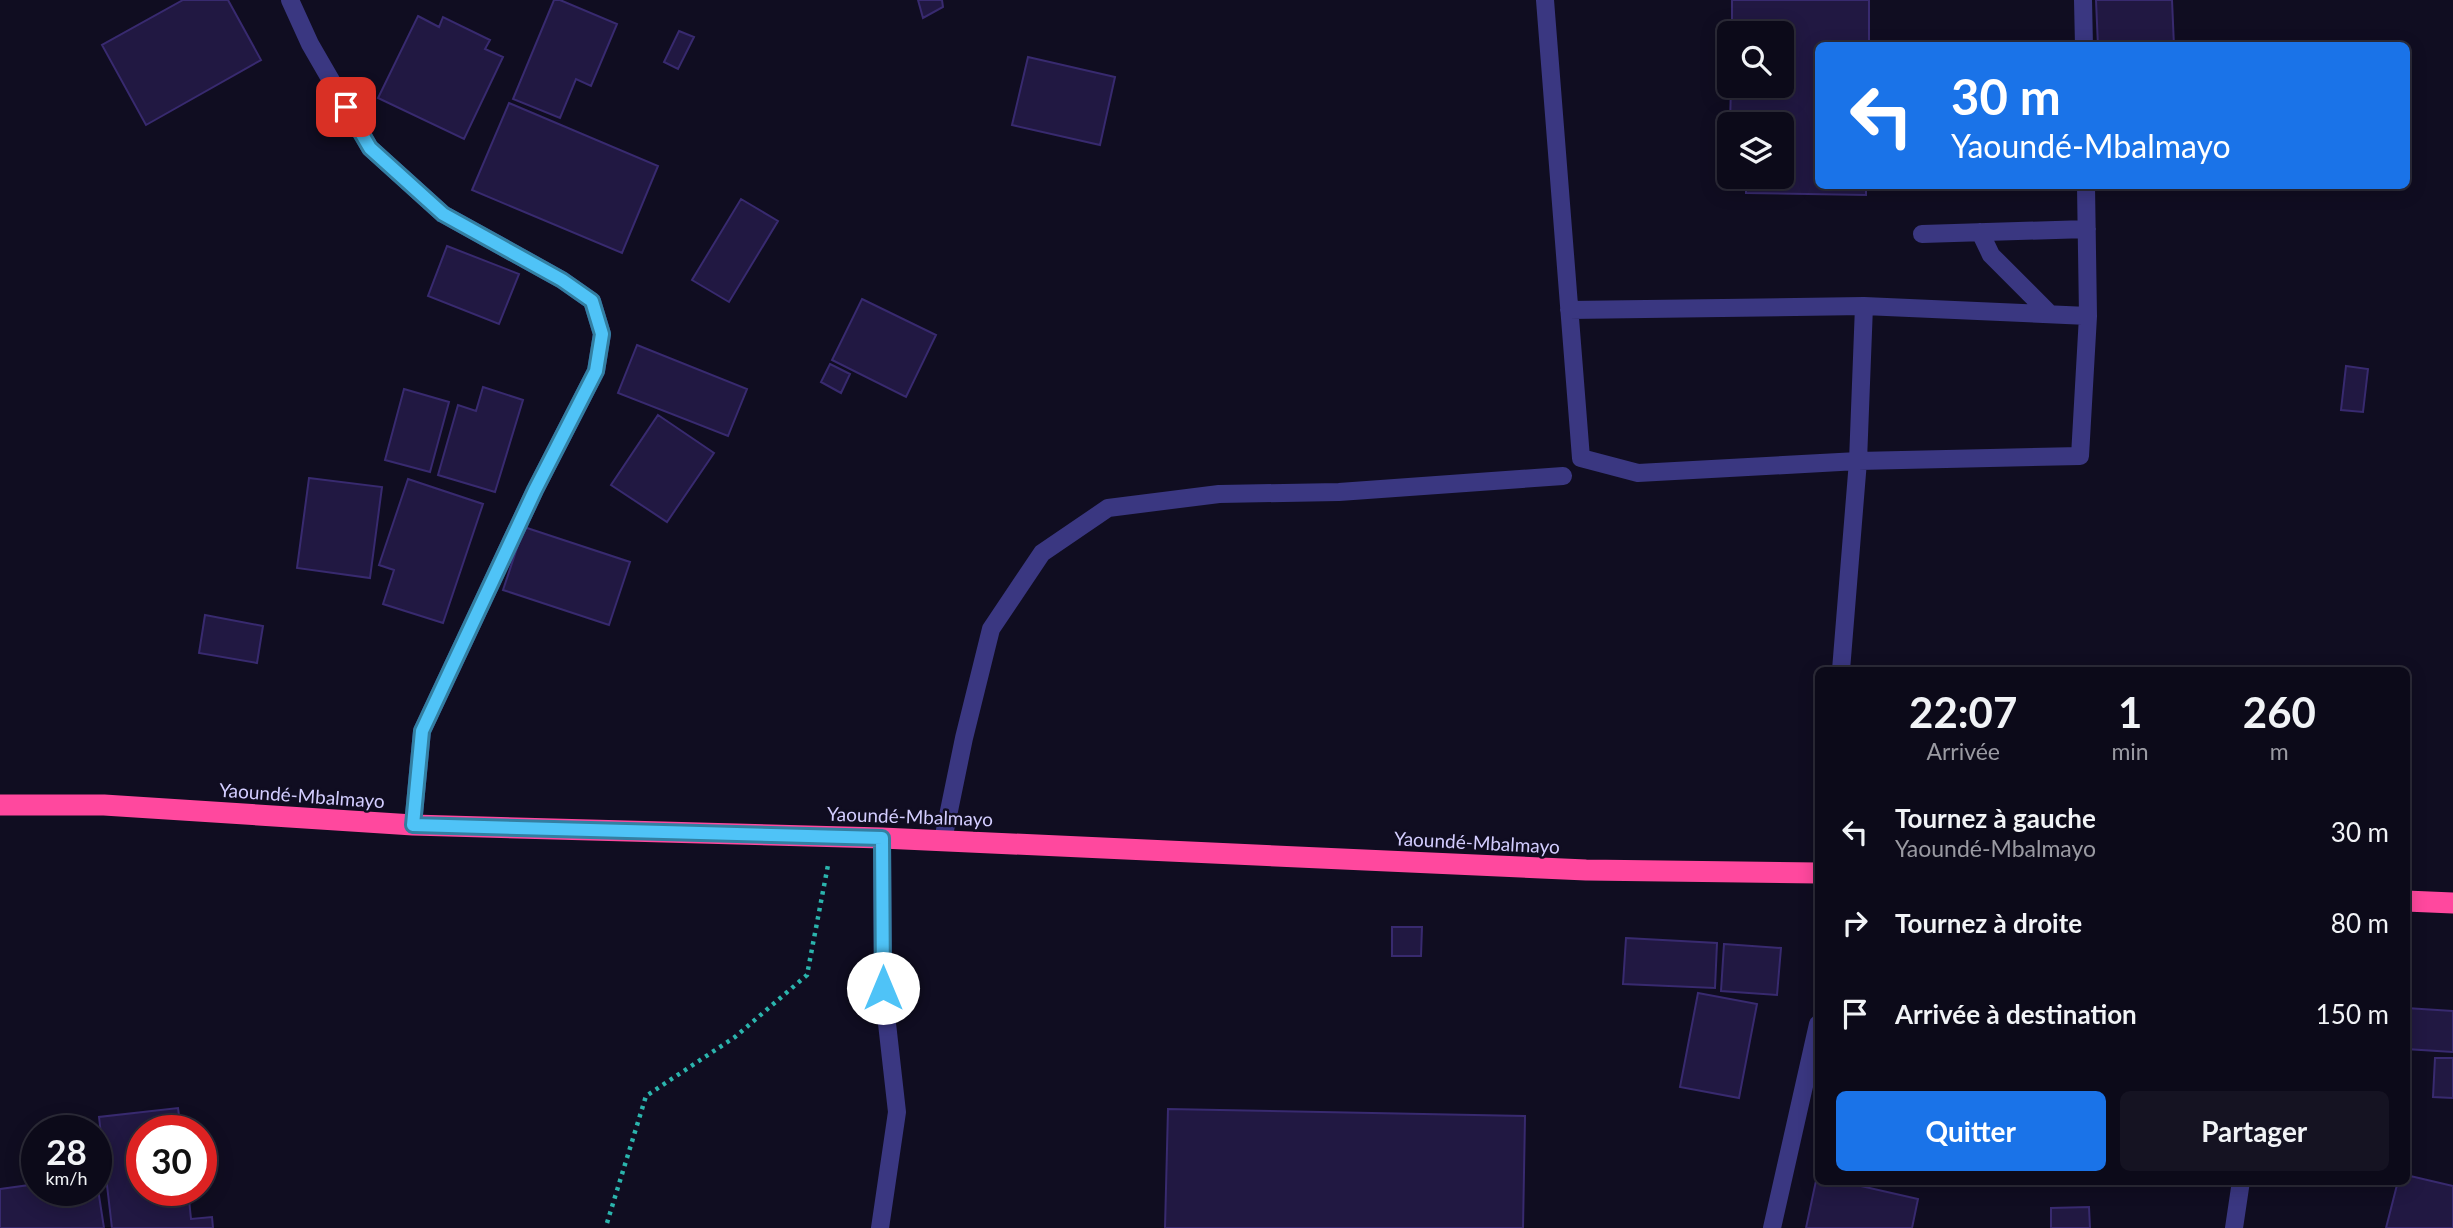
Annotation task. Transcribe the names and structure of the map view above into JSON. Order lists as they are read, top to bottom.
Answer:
{
  "streets": {
    "highway": ["Yaoundé-Mbalmayo"]
  },
  "page": {
    "turn": ["30 m", "Yaoundé-Mbalmayo"],
    "eta": [
      "22:07",
      "Arrivée",
      "1",
      "min",
      "260",
      "m"
    ],
    "list": [
      {
        "name": "Tournez à gauche",
        "note": "Yaoundé-Mbalmayo",
        "value": "30 m"
      },
      {
        "name": "Tournez à droite",
        "value": "80 m"
      },
      {
        "name": "Arrivée à destination",
        "value": "150 m"
      }
    ],
    "buttons": ["Quitter", "Partager"],
    "speed": "28 km/h",
    "limit": "30"
  }
}
